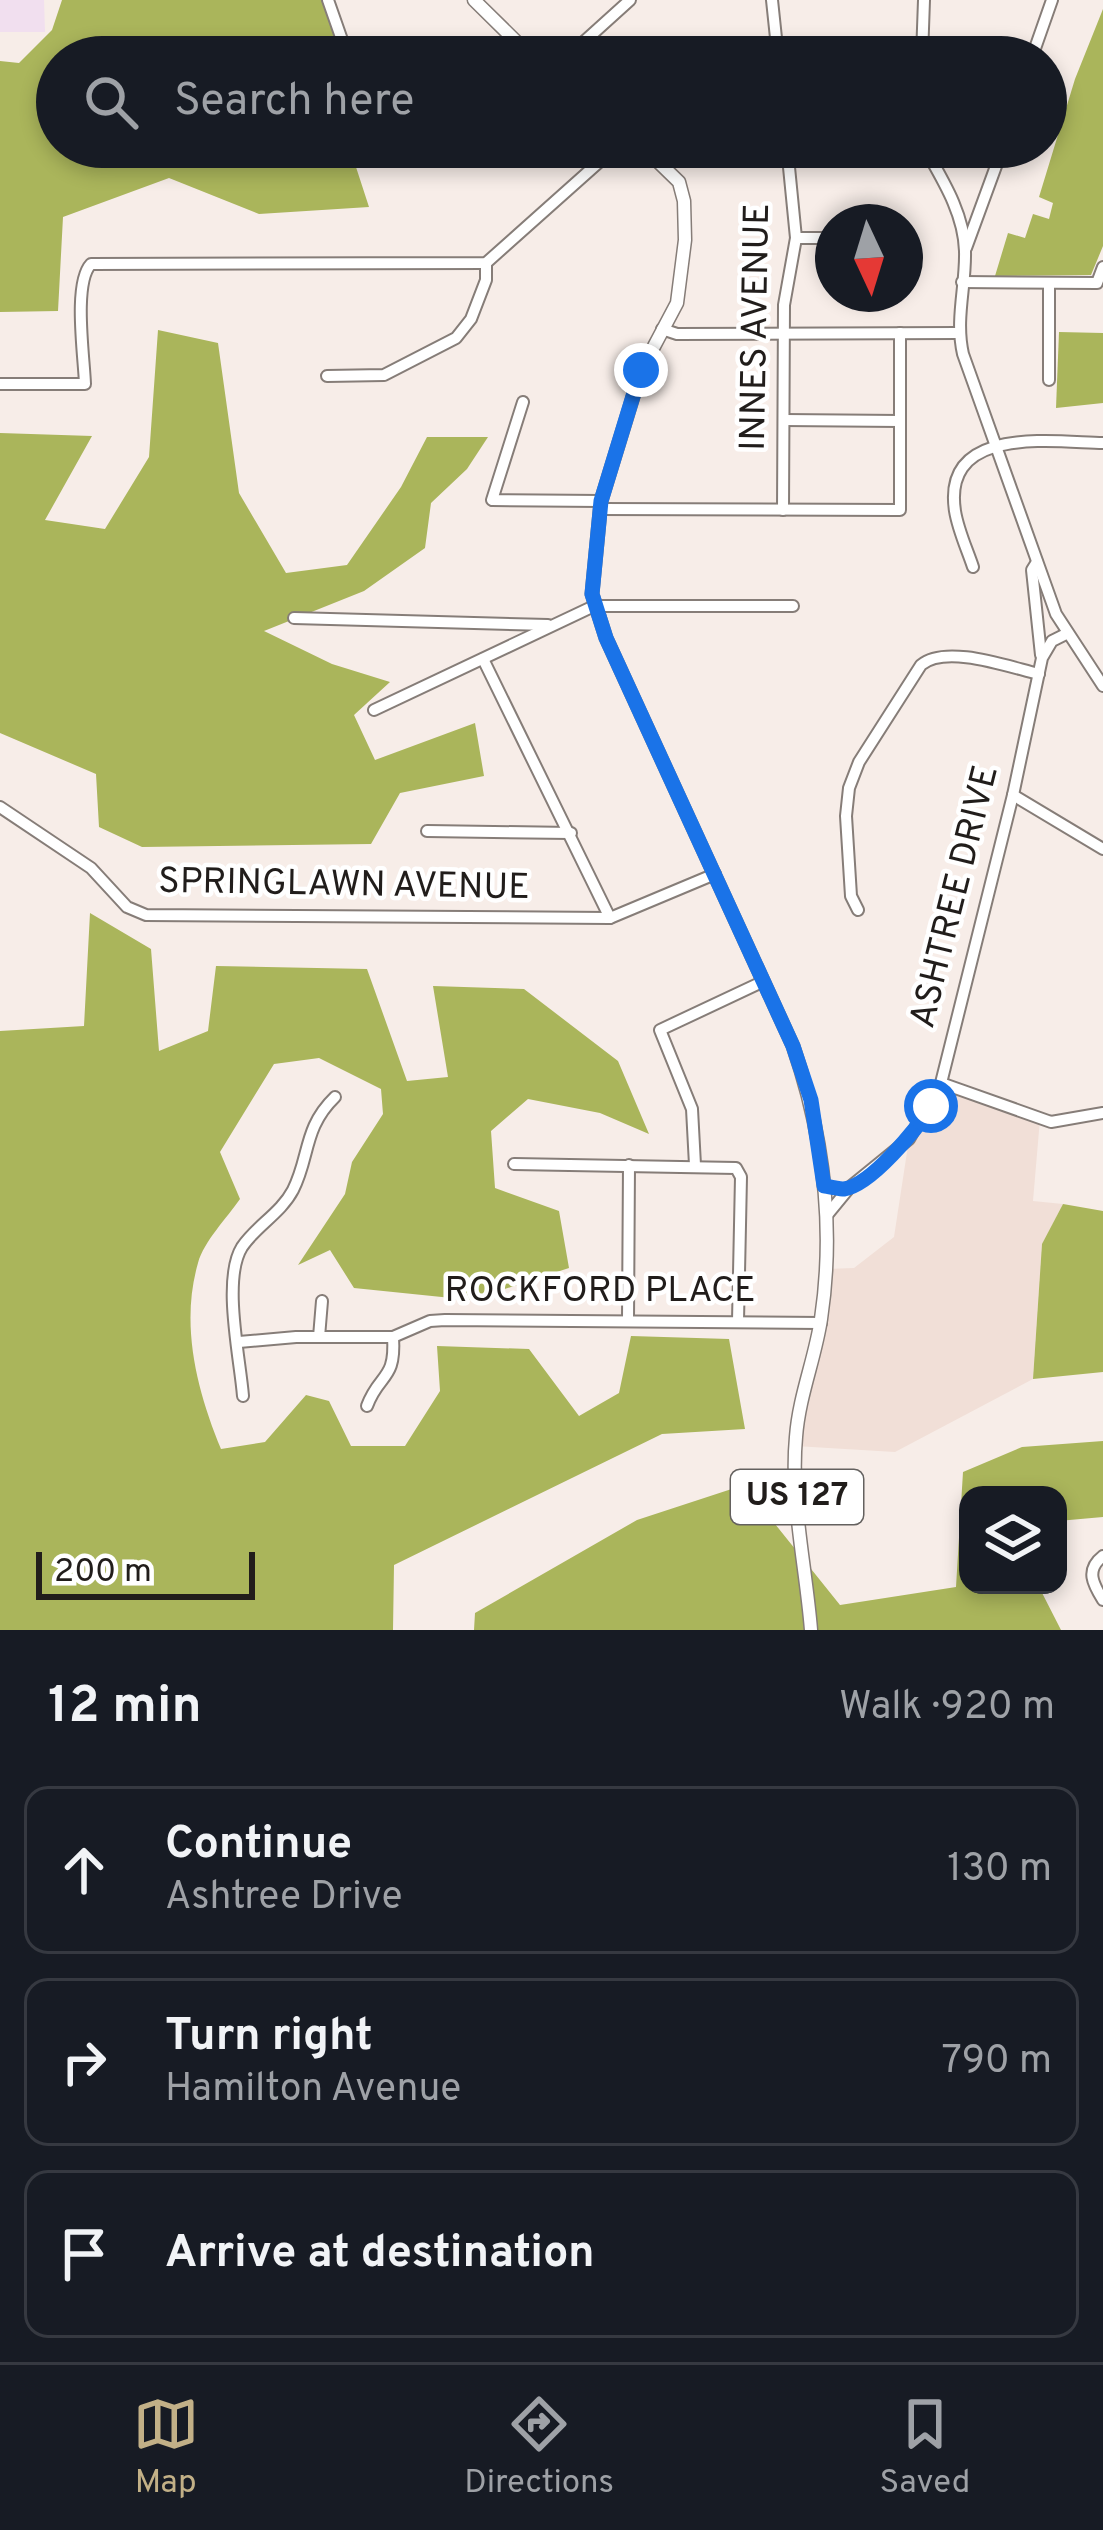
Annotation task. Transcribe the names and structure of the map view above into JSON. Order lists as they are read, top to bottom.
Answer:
{
  "streets": {
    "main road": ["US 127"],
    "street": [
      "INNES AVENUE",
      "SPRINGLAWN AVENUE",
      "ASHTREE DRIVE",
      "ROCKFORD PLACE"
    ]
  },
  "crossings": [
    ["SPRINGLAWN AVENUE", "US 127"],
    ["ASHTREE DRIVE", "US 127"],
    ["ROCKFORD PLACE", "US 127"]
  ],
  "scale_bar": "200 m",
  "north": "bottom",
  "page": {
    "search": "Search here",
    "scale": "200 m",
    "heading": ["12 min", "Walk · 920 m"],
    "list": [
      ["Continue", "Ashtree Drive", "130 m"],
      ["Turn right", "Hamilton Avenue", "790 m"],
      "Arrive at destination"
    ],
    "nav": ["Map", "Directions", "Saved"]
  }
}
